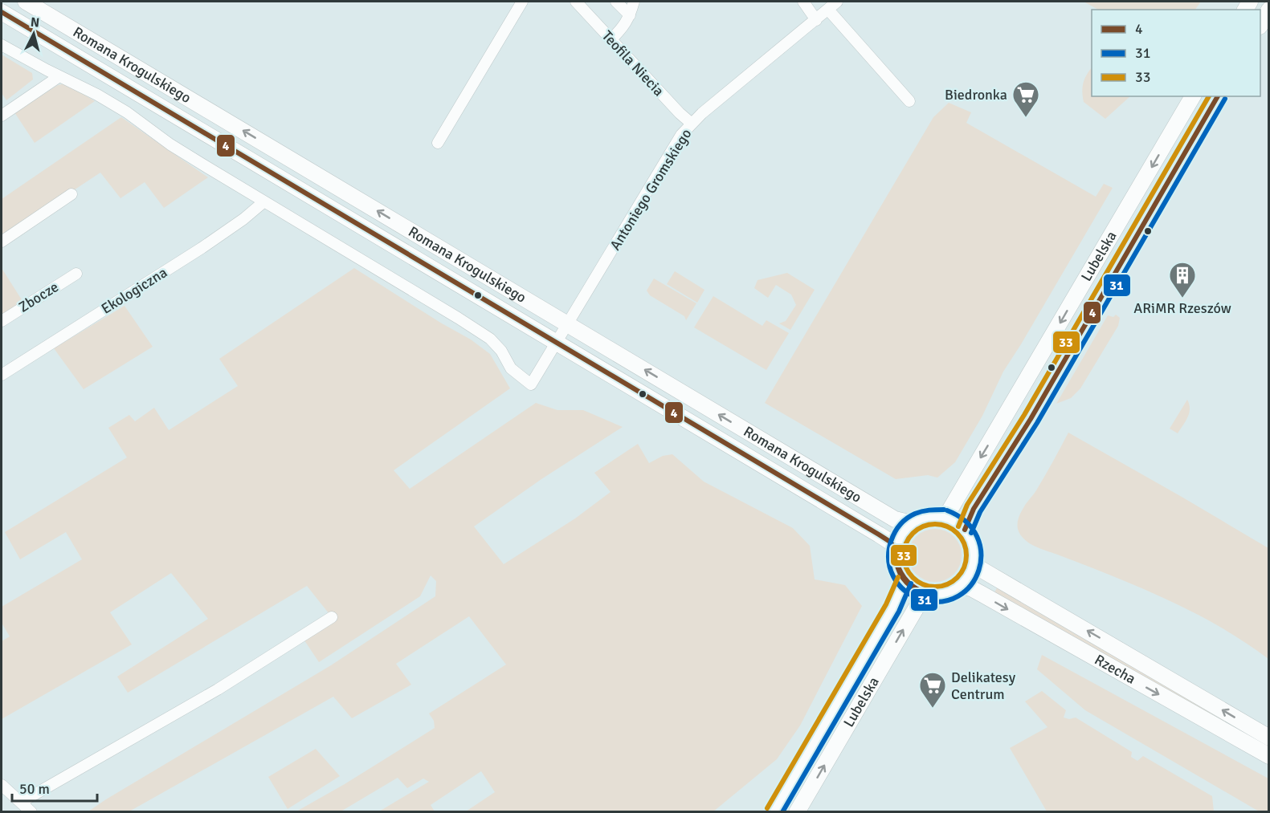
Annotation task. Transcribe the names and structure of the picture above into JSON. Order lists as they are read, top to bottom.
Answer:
{
  "streets": {
    "main road": ["Romana Krogulskiego", "Lubelska", "Rzecha"],
    "street": [
      "Teofila Niecia",
      "Antoniego Gromskiego",
      "Ekologiczna",
      "Zbocze"
    ]
  },
  "crossings": [
    ["Teofila Niecia", "Antoniego Gromskiego"],
    ["Romana Krogulskiego", "Antoniego Gromskiego"],
    ["Romana Krogulskiego", "Lubelska"],
    ["Romana Krogulskiego", "Rzecha"],
    ["Antoniego Gromskiego", "Ekologiczna"],
    ["Lubelska", "Rzecha"]
  ],
  "places": {
    "supermarket": ["Biedronka", "Delikatesy Centrum"],
    "building": ["ARiMR Rzeszów"]
  },
  "lines": ["transit line 4", "transit line 33", "transit line 31"],
  "legend": ["4", "31", "33"],
  "scale_bar": "50 m",
  "north": "top"
}
